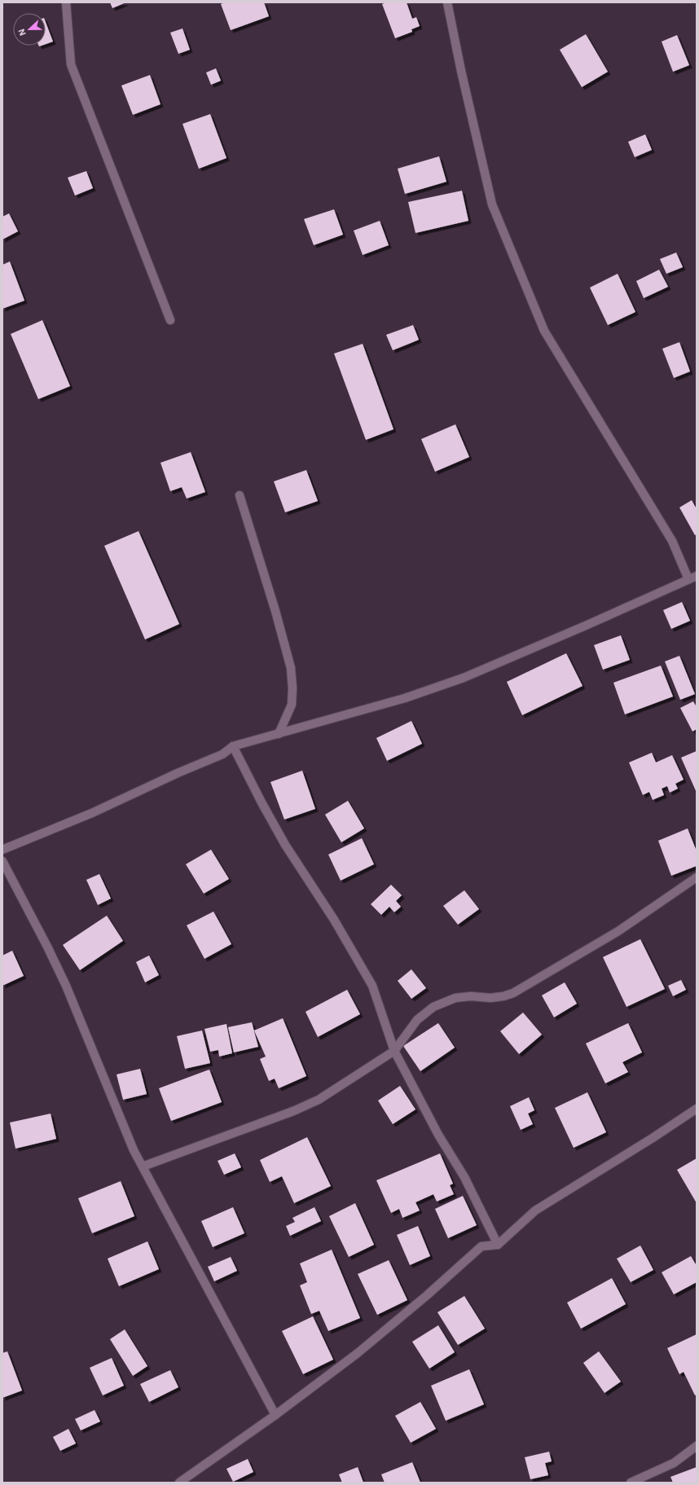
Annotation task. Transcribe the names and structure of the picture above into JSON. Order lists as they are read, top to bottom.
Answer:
{
  "north": "left"
}
